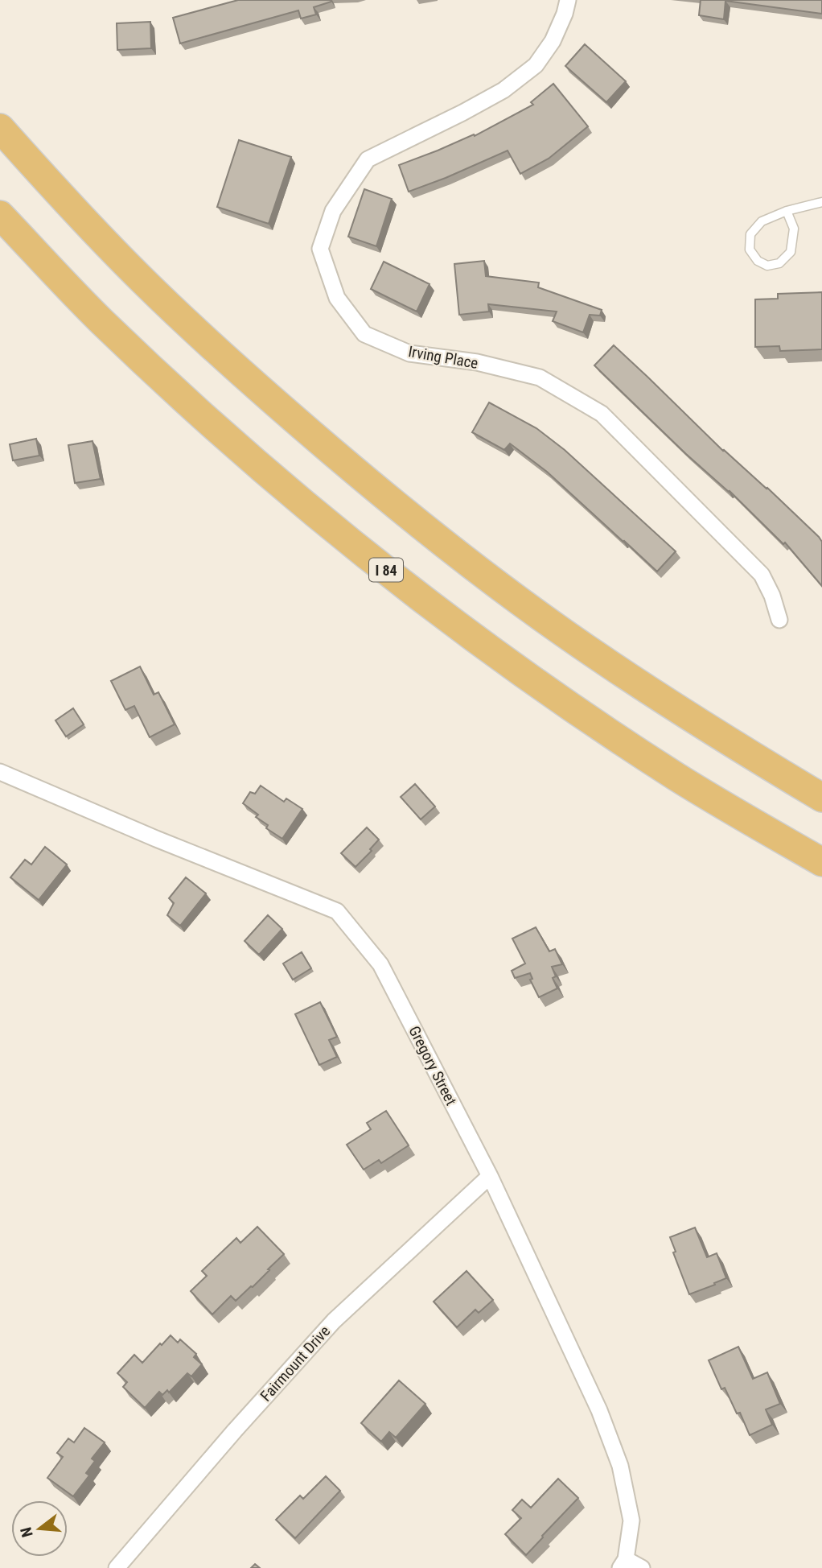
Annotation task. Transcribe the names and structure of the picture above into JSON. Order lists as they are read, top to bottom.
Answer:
{
  "streets": {
    "highway": ["I 84"],
    "street": ["Irving Place", "Gregory Street", "Fairmount Drive"]
  },
  "crossings": [
    ["Gregory Street", "Fairmount Drive"]
  ],
  "north": "left"
}
